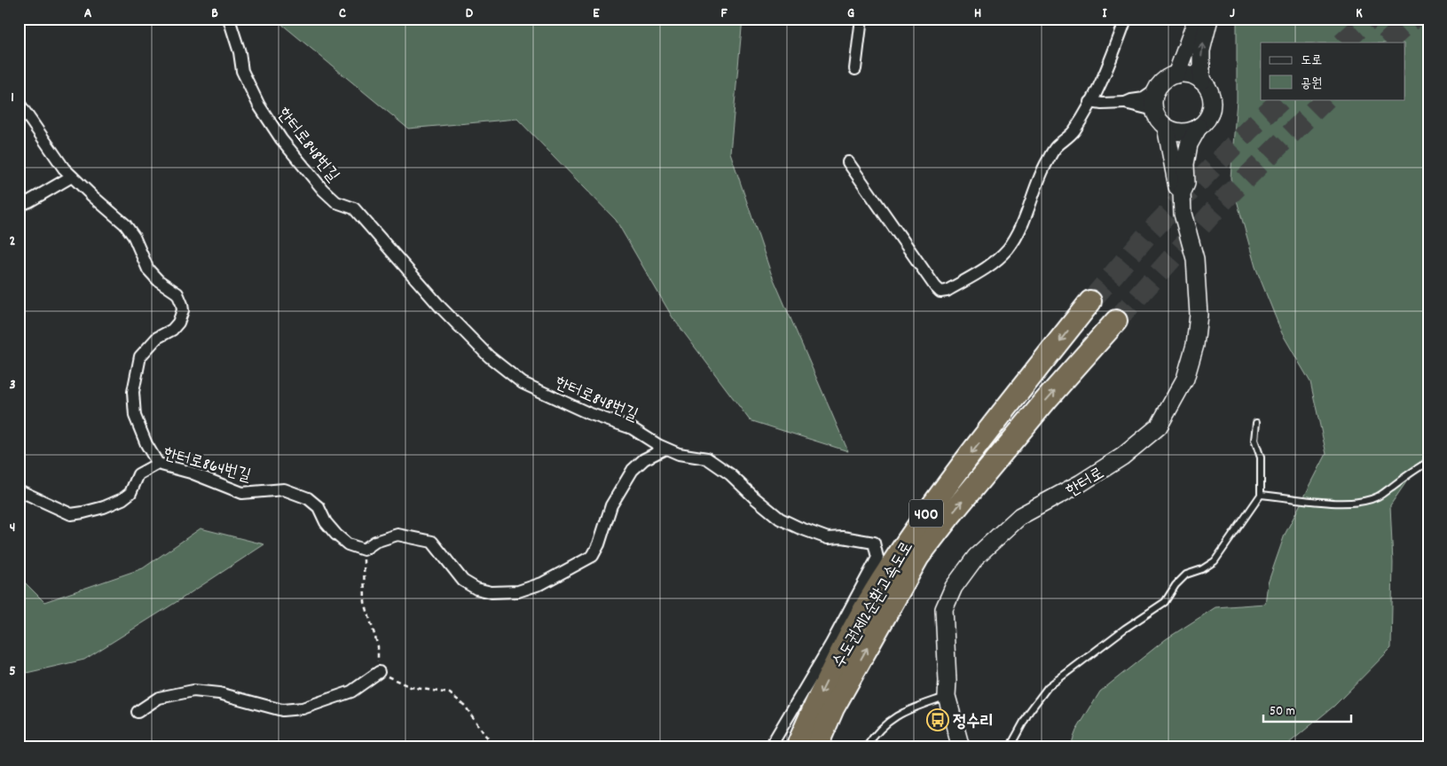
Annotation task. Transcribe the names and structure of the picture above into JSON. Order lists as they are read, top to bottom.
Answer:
{
  "streets": {
    "highway": ["400", "수도권제2순환고속도로"],
    "main road": ["한터로"],
    "street": ["한터로848번길", "한터로864번길"]
  },
  "places": {
    "bus stop": ["정수리"]
  },
  "legend": ["도로", "공원"],
  "scale_bar": "50 m",
  "grid": {
    "columns": [
      "A",
      "B",
      "C",
      "D",
      "E",
      "F",
      "G",
      "H",
      "I",
      "J",
      "K"
    ],
    "rows": [
      "1",
      "2",
      "3",
      "4",
      "5"
    ]
  }
}
